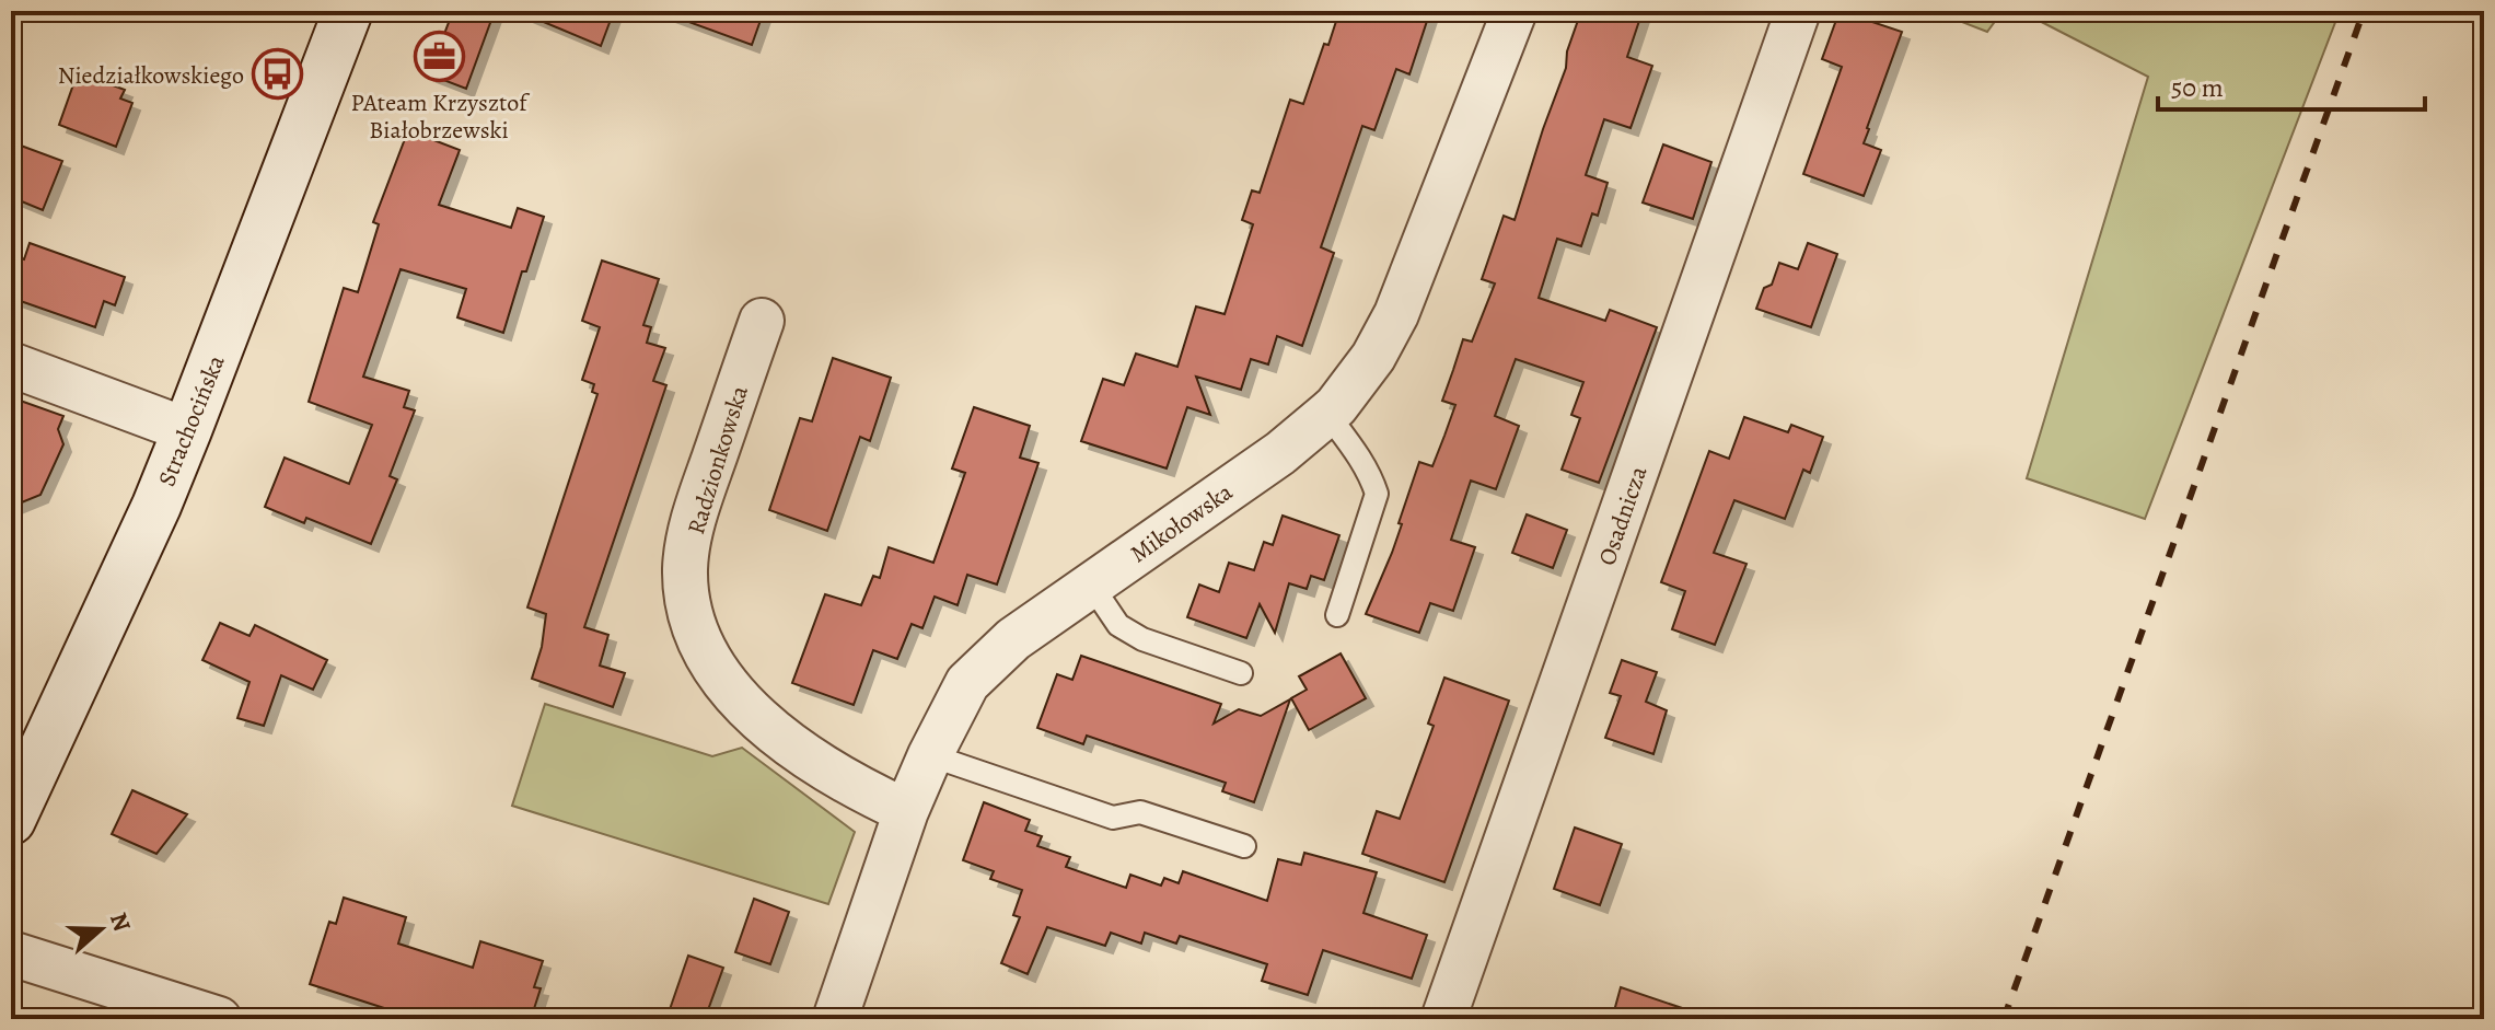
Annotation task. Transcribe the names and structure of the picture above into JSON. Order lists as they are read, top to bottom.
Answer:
{
  "streets": {
    "main road": ["Strachocińska"],
    "street": ["Radzionkowska", "Osadnicza", "Mikołowska"]
  },
  "crossings": [
    ["Radzionkowska", "Mikołowska"]
  ],
  "places": {
    "office": ["PAteam Krzysztof Białobrzewski"],
    "bus stop": ["Niedziałkowskiego"]
  },
  "scale_bar": "50 m",
  "north": "right"
}
